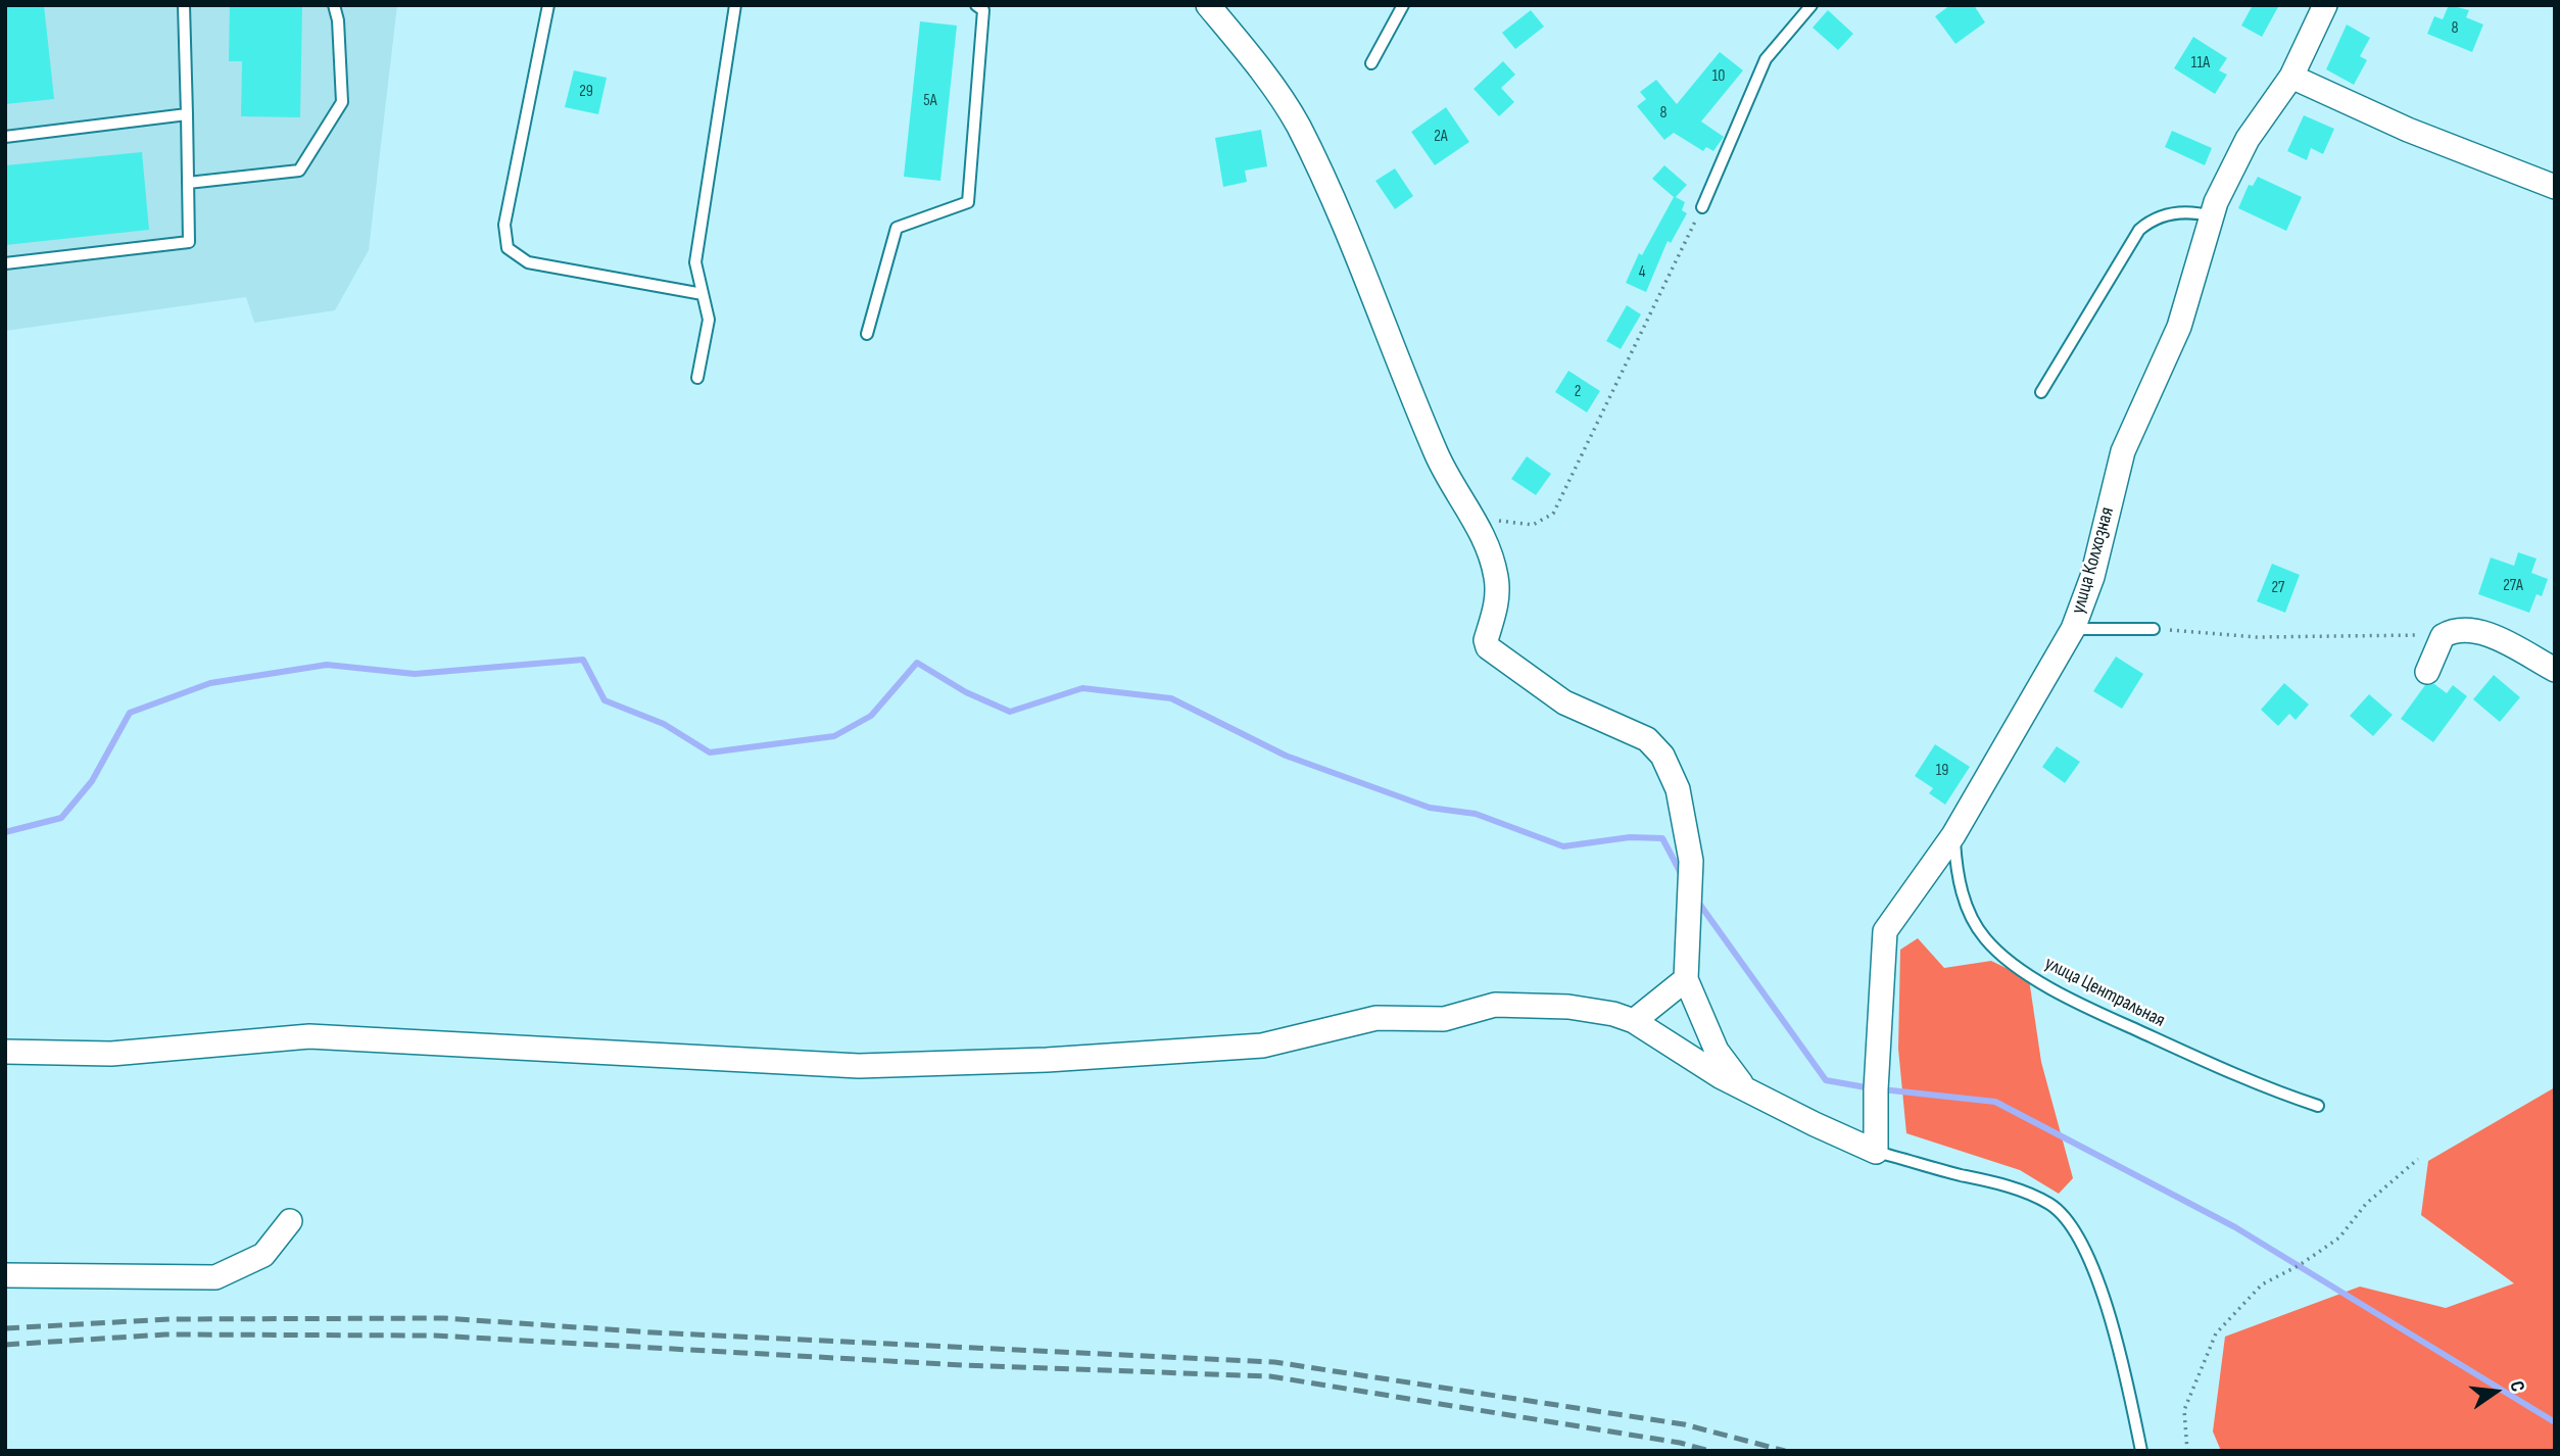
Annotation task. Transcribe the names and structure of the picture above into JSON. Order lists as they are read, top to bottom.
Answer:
{
  "streets": {
    "street": ["улица Колхозная"],
    "lane": ["улица Центральная"]
  },
  "crossings": [
    ["улица Колхозная", "улица Центральная"]
  ],
  "house_numbers": [
    "8",
    "11А",
    "10",
    "29",
    "5А",
    "8",
    "2А",
    "4",
    "2",
    "27А",
    "27",
    "19"
  ],
  "north": "right"
}
